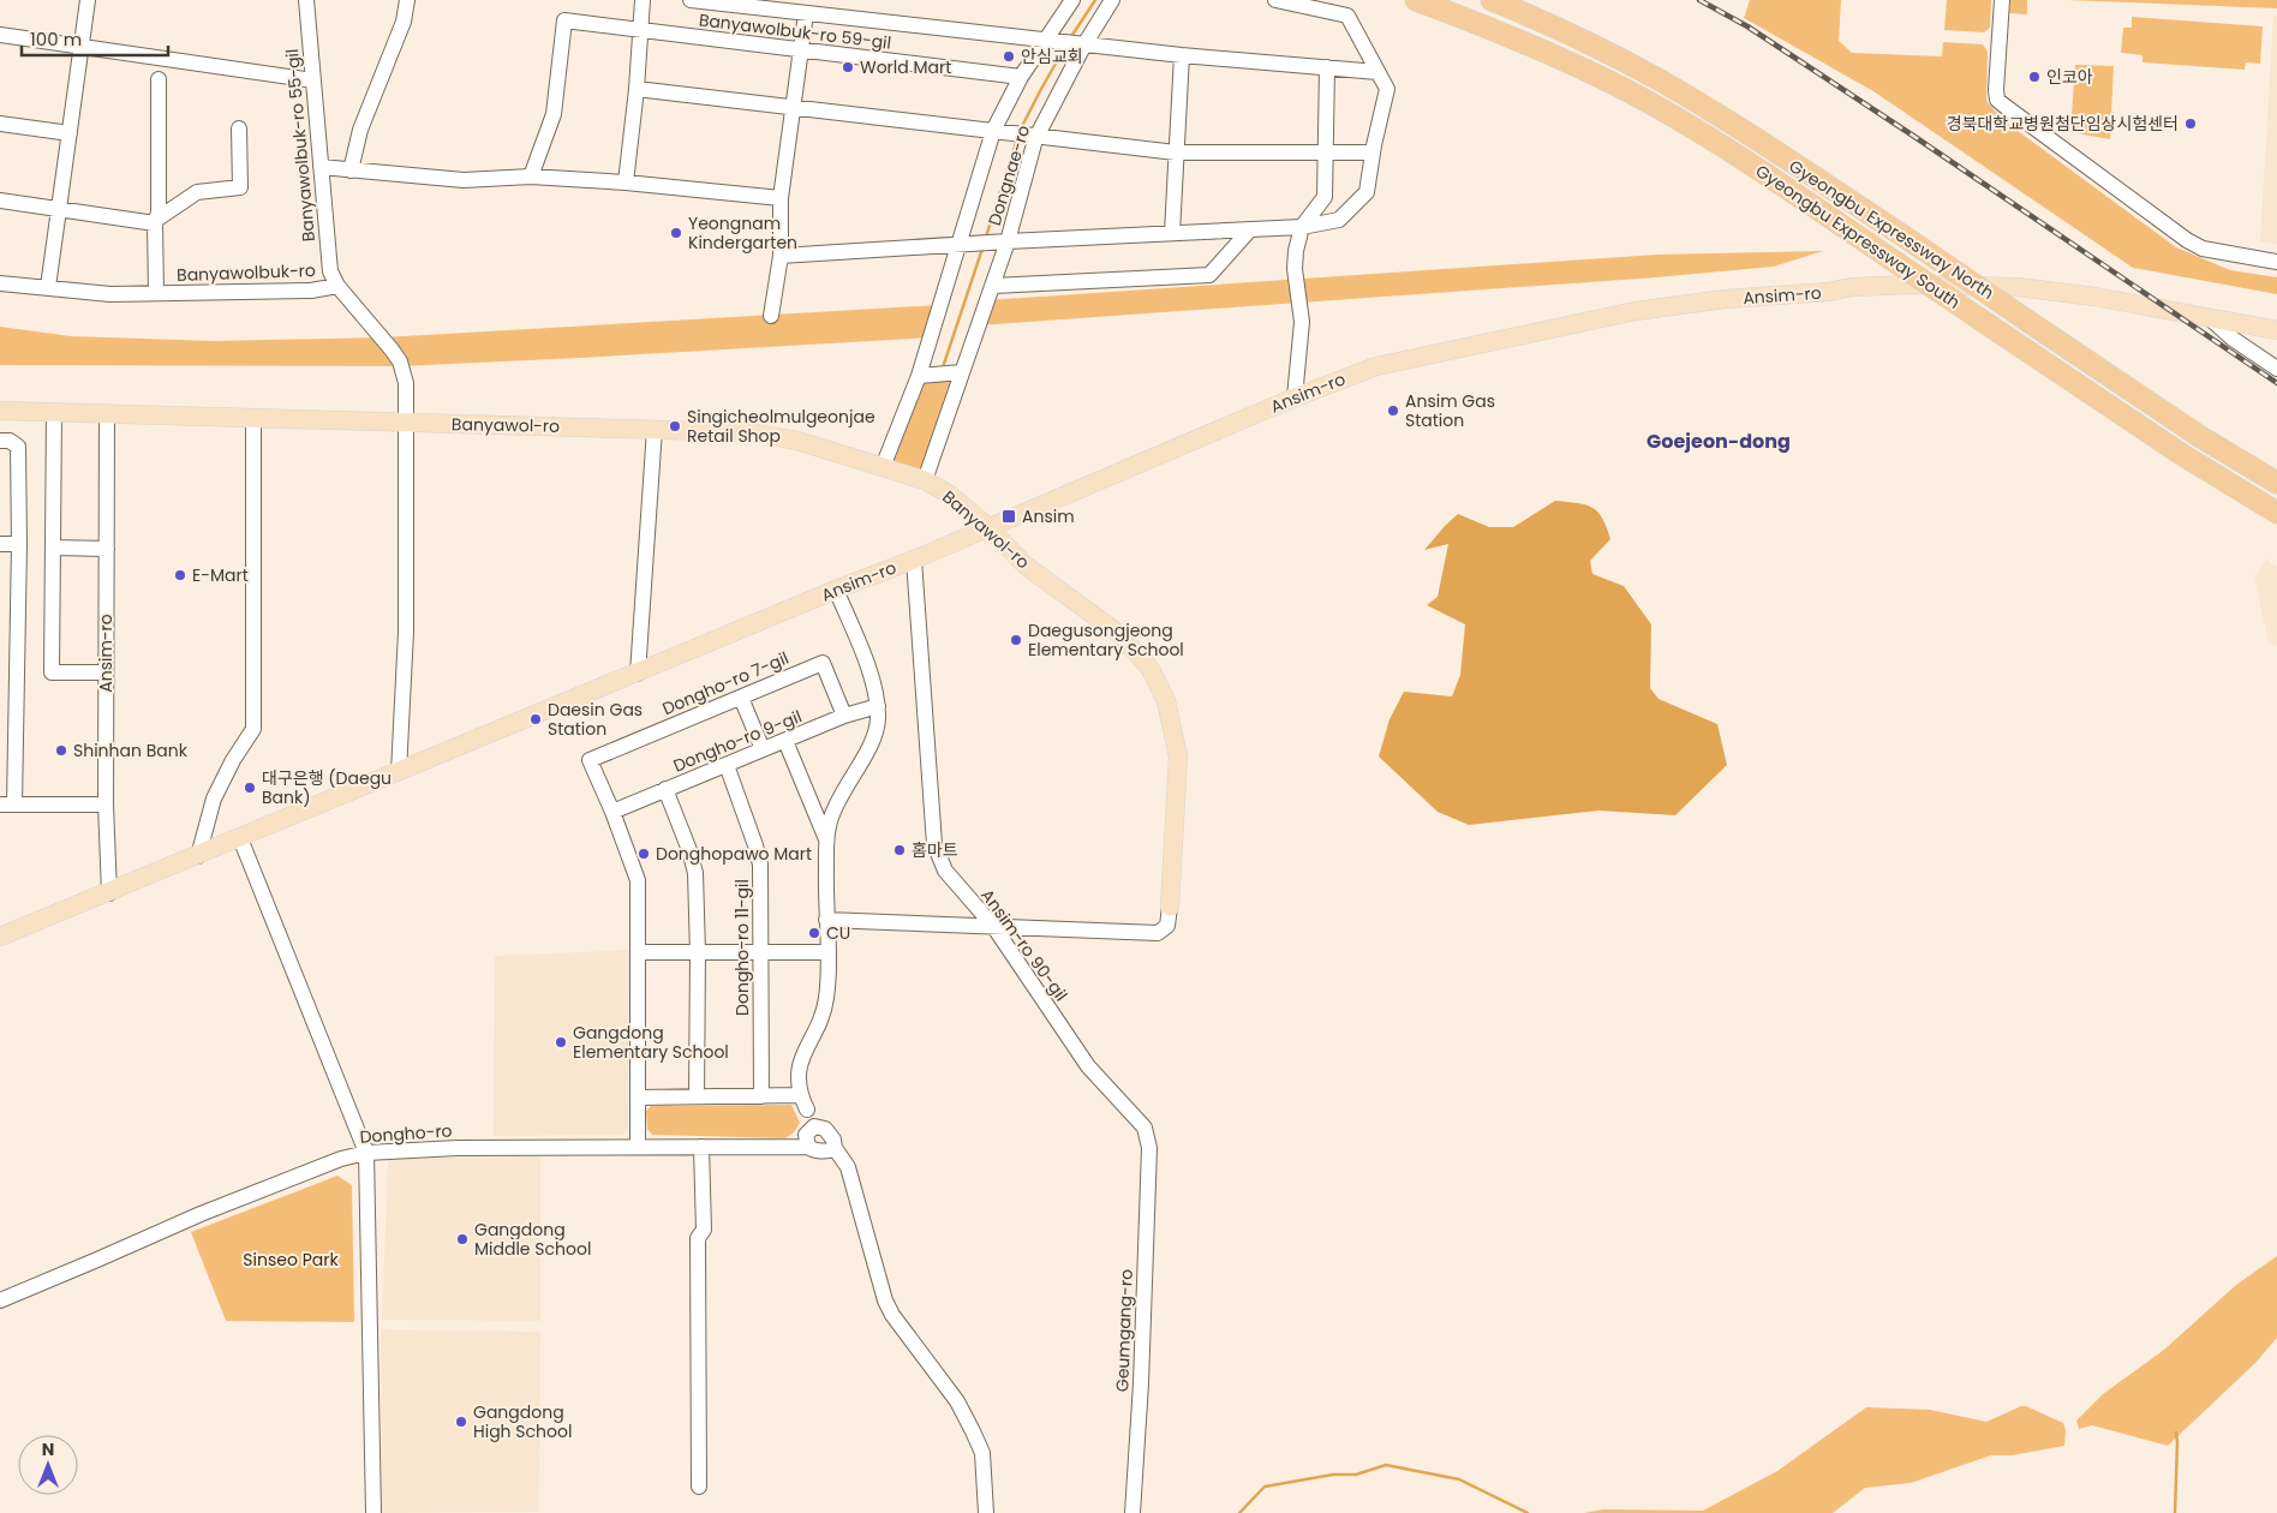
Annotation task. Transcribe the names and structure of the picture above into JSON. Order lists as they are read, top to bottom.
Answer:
{
  "streets": {
    "highway": ["Gyeongbu Expressway North", "Gyeongbu Expressway South"],
    "main road": ["Ansim-ro", "Banyawol-ro"],
    "street": [
      "Banyawolbuk-ro 59-gil",
      "Banyawolbuk-ro 55-gil",
      "Dongnae-ro",
      "Banyawolbuk-ro",
      "Dongho-ro 7-gil",
      "Dongho-ro 9-gil",
      "Ansim-ro 90-gil",
      "Dongho-ro 11-gil",
      "Dongho-ro",
      "Geumgang-ro"
    ]
  },
  "crossings": [
    ["Banyawolbuk-ro 55-gil", "Banyawolbuk-ro"],
    ["Dongnae-ro", "Banyawol-ro"],
    ["Ansim-ro", "Banyawol-ro"],
    ["Ansim-ro", "Ansim-ro 90-gil"],
    ["Dongho-ro 7-gil", "Dongho-ro 9-gil"],
    ["Dongho-ro 7-gil", "Dongho-ro"],
    ["Dongho-ro 9-gil", "Dongho-ro 11-gil"],
    ["Ansim-ro 90-gil", "Geumgang-ro"]
  ],
  "districts": ["Goejeon-dong"],
  "parks": ["Sinseo Park"],
  "places": {
    "other": [
      "안심교회",
      "World Mart",
      "인코아",
      "경북대학교병원첨단임상시험센터",
      "Yeongnam Kindergarten",
      "Ansim Gas Station",
      "Singicheolmulgeonjae Retail Shop",
      "E-Mart",
      "Daegusongjeong Elementary School",
      "Daesin Gas Station",
      "Shinhan Bank",
      "대구은행 (Daegu Bank)",
      "홈마트",
      "Donghopawo Mart",
      "CU",
      "Gangdong Elementary School",
      "Gangdong Middle School",
      "Gangdong High School"
    ],
    "transit": ["Ansim"]
  },
  "scale_bar": "100 m",
  "north": "top"
}
